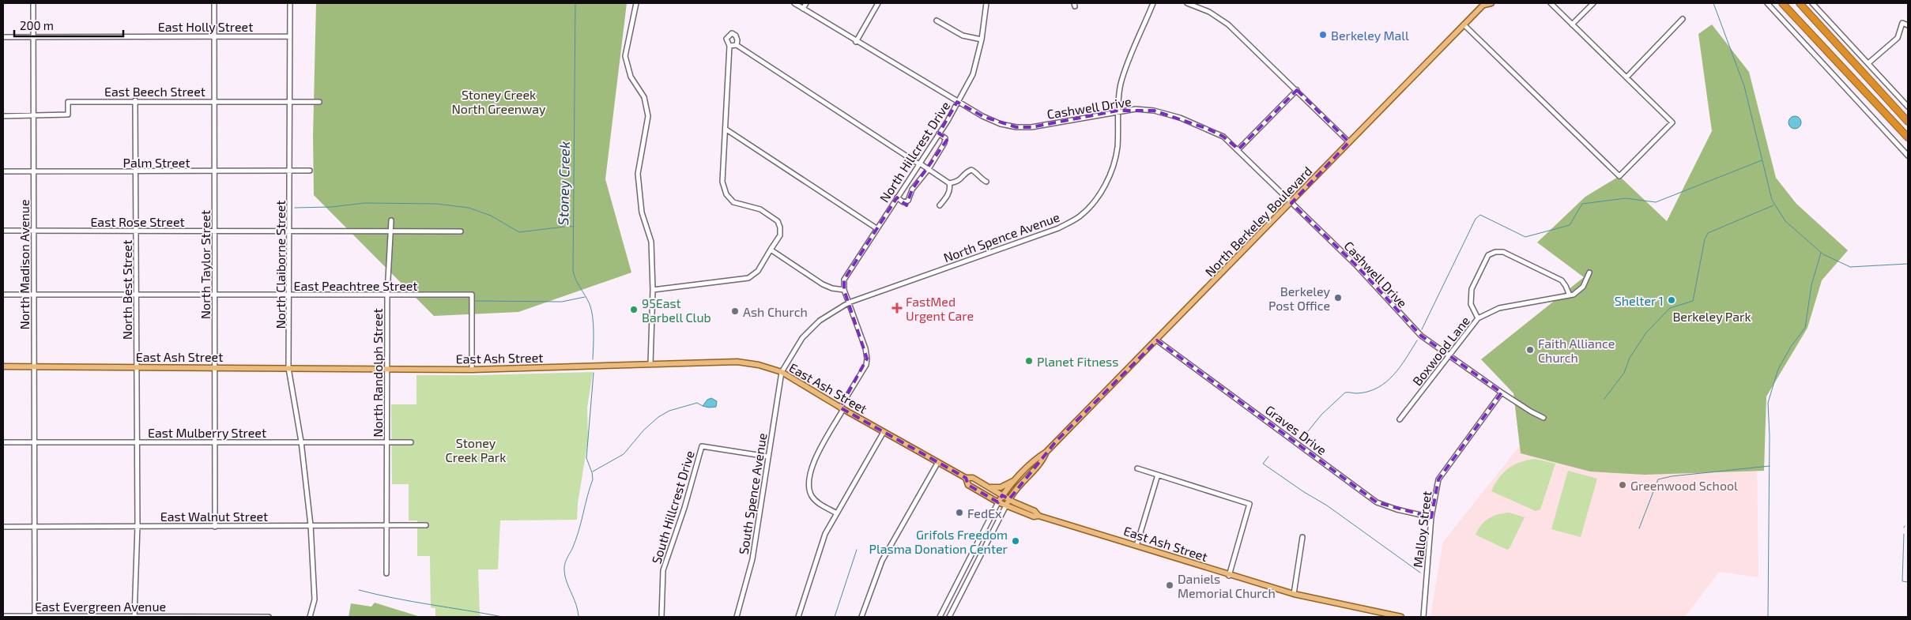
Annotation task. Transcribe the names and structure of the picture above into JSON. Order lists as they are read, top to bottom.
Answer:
{
  "streets": {
    "main road": ["North Berkeley Boulevard", "East Ash Street"],
    "street": [
      "East Holly Street",
      "East Beech Street",
      "Cashwell Drive",
      "North Hillcrest Drive",
      "Palm Street",
      "East Rose Street",
      "North Spence Avenue",
      "North Madison Avenue",
      "North Taylor Street",
      "North Claiborne Street",
      "East Peachtree Street",
      "North Best Street",
      "Boxwood Lane",
      "North Randolph Street",
      "Graves Drive",
      "East Mulberry Street",
      "South Spence Avenue",
      "South Hillcrest Drive",
      "East Walnut Street",
      "Malloy Street",
      "East Evergreen Avenue"
    ]
  },
  "crossings": [
    ["East Holly Street", "North Madison Avenue"],
    ["East Holly Street", "North Taylor Street"],
    ["East Holly Street", "North Claiborne Street"],
    ["East Beech Street", "North Madison Avenue"],
    ["East Beech Street", "North Taylor Street"],
    ["East Beech Street", "North Claiborne Street"],
    ["East Beech Street", "North Best Street"],
    ["Cashwell Drive", "North Hillcrest Drive"],
    ["Cashwell Drive", "North Berkeley Boulevard"],
    ["Cashwell Drive", "North Spence Avenue"],
    ["Cashwell Drive", "Boxwood Lane"],
    ["Cashwell Drive", "Malloy Street"],
    ["Palm Street", "North Madison Avenue"],
    ["Palm Street", "North Taylor Street"],
    ["Palm Street", "North Claiborne Street"],
    ["Palm Street", "North Best Street"],
    ["East Rose Street", "North Madison Avenue"],
    ["East Rose Street", "North Taylor Street"],
    ["East Rose Street", "North Claiborne Street"],
    ["East Rose Street", "North Best Street"],
    ["East Rose Street", "North Randolph Street"],
    ["North Berkeley Boulevard", "East Ash Street"],
    ["North Berkeley Boulevard", "Graves Drive"],
    ["North Spence Avenue", "East Ash Street"],
    ["North Spence Avenue", "South Spence Avenue"],
    ["North Madison Avenue", "East Peachtree Street"],
    ["North Madison Avenue", "East Ash Street"],
    ["North Madison Avenue", "East Mulberry Street"],
    ["North Madison Avenue", "East Walnut Street"],
    ["North Madison Avenue", "East Evergreen Avenue"],
    ["North Taylor Street", "East Peachtree Street"],
    ["North Taylor Street", "East Ash Street"],
    ["North Taylor Street", "East Mulberry Street"],
    ["North Taylor Street", "East Walnut Street"],
    ["North Claiborne Street", "East Peachtree Street"],
    ["North Claiborne Street", "East Ash Street"],
    ["North Claiborne Street", "East Mulberry Street"],
    ["North Claiborne Street", "East Walnut Street"],
    ["East Peachtree Street", "North Best Street"],
    ["East Peachtree Street", "East Ash Street"],
    ["East Peachtree Street", "North Randolph Street"],
    ["North Best Street", "East Ash Street"],
    ["North Best Street", "East Mulberry Street"],
    ["North Best Street", "East Walnut Street"],
    ["North Best Street", "East Evergreen Avenue"],
    ["East Ash Street", "North Randolph Street"],
    ["East Ash Street", "South Spence Avenue"],
    ["North Randolph Street", "East Mulberry Street"],
    ["North Randolph Street", "East Walnut Street"],
    ["Graves Drive", "Malloy Street"],
    ["South Spence Avenue", "South Hillcrest Drive"]
  ],
  "water": ["Stoney Creek"],
  "parks": ["Stoney Creek North Greenway", "Berkeley Park", "Stoney Creek Park"],
  "places": {
    "other": [
      "Berkeley Mall",
      "Berkeley Post Office",
      "Shelter 1",
      "95East Barbell Club",
      "Ash Church",
      "Faith Alliance Church",
      "Planet Fitness",
      "Greenwood School",
      "FedEx",
      "Grifols Freedom Plasma Donation Center",
      "Daniels Memorial Church"
    ],
    "health": ["FastMed Urgent Care"]
  },
  "scale_bar": "200 m"
}
